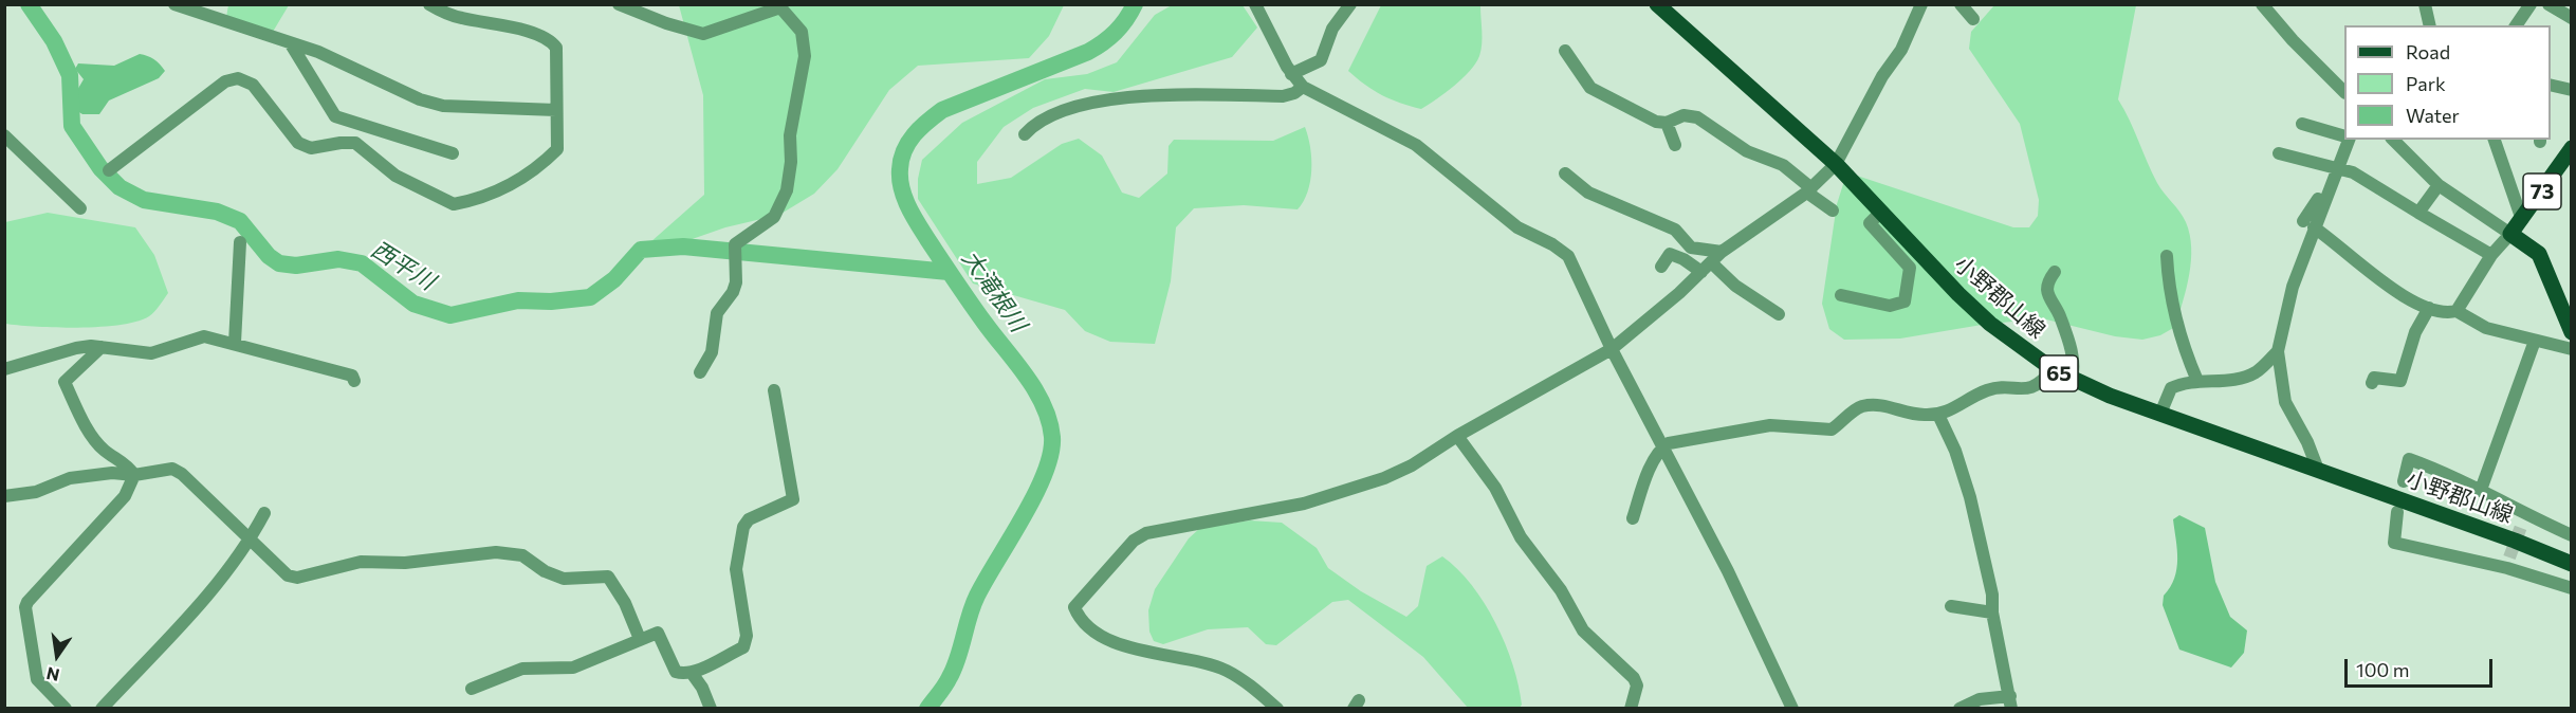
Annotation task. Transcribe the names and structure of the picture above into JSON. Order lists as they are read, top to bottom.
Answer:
{
  "streets": {
    "main road": ["73", "小野郡山線", "65"]
  },
  "water": ["西平川", "大滝根川"],
  "legend": ["Road", "Park", "Water"],
  "scale_bar": "100 m",
  "north": "bottom"
}
